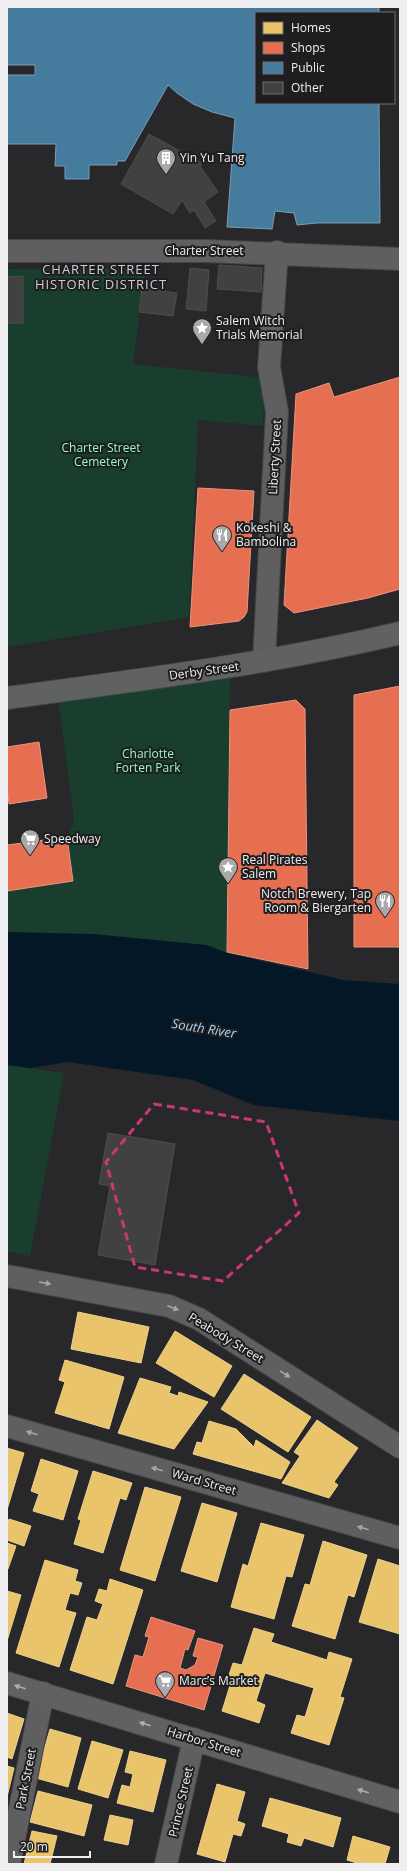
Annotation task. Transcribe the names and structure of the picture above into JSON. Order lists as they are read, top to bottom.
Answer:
{
  "streets": {
    "street": [
      "Charter Street",
      "Liberty Street",
      "Derby Street",
      "Peabody Street",
      "Ward Street",
      "Harbor Street",
      "Park Street",
      "Prince Street"
    ]
  },
  "crossings": [
    ["Charter Street", "Liberty Street"],
    ["Liberty Street", "Derby Street"],
    ["Harbor Street", "Park Street"],
    ["Harbor Street", "Prince Street"]
  ],
  "one_way": ["Peabody Street", "Ward Street", "Harbor Street"],
  "districts": ["CHARTER STREET HISTORIC DISTRICT"],
  "water": ["South River"],
  "parks": ["Charter Street Cemetery", "Charlotte Forten Park"],
  "places": {
    "building": ["Yin Yu Tang"],
    "place": ["Salem Witch Trials Memorial", "Real Pirates Salem"],
    "restaurant": ["Kokeshi & Bambolina", "Notch Brewery, Tap Room & Biergarten"],
    "supermarket": ["Speedway", "Marc’s Market"]
  },
  "legend": [
    "Homes",
    "Shops",
    "Public",
    "Other"
  ],
  "scale_bar": "20 m"
}
